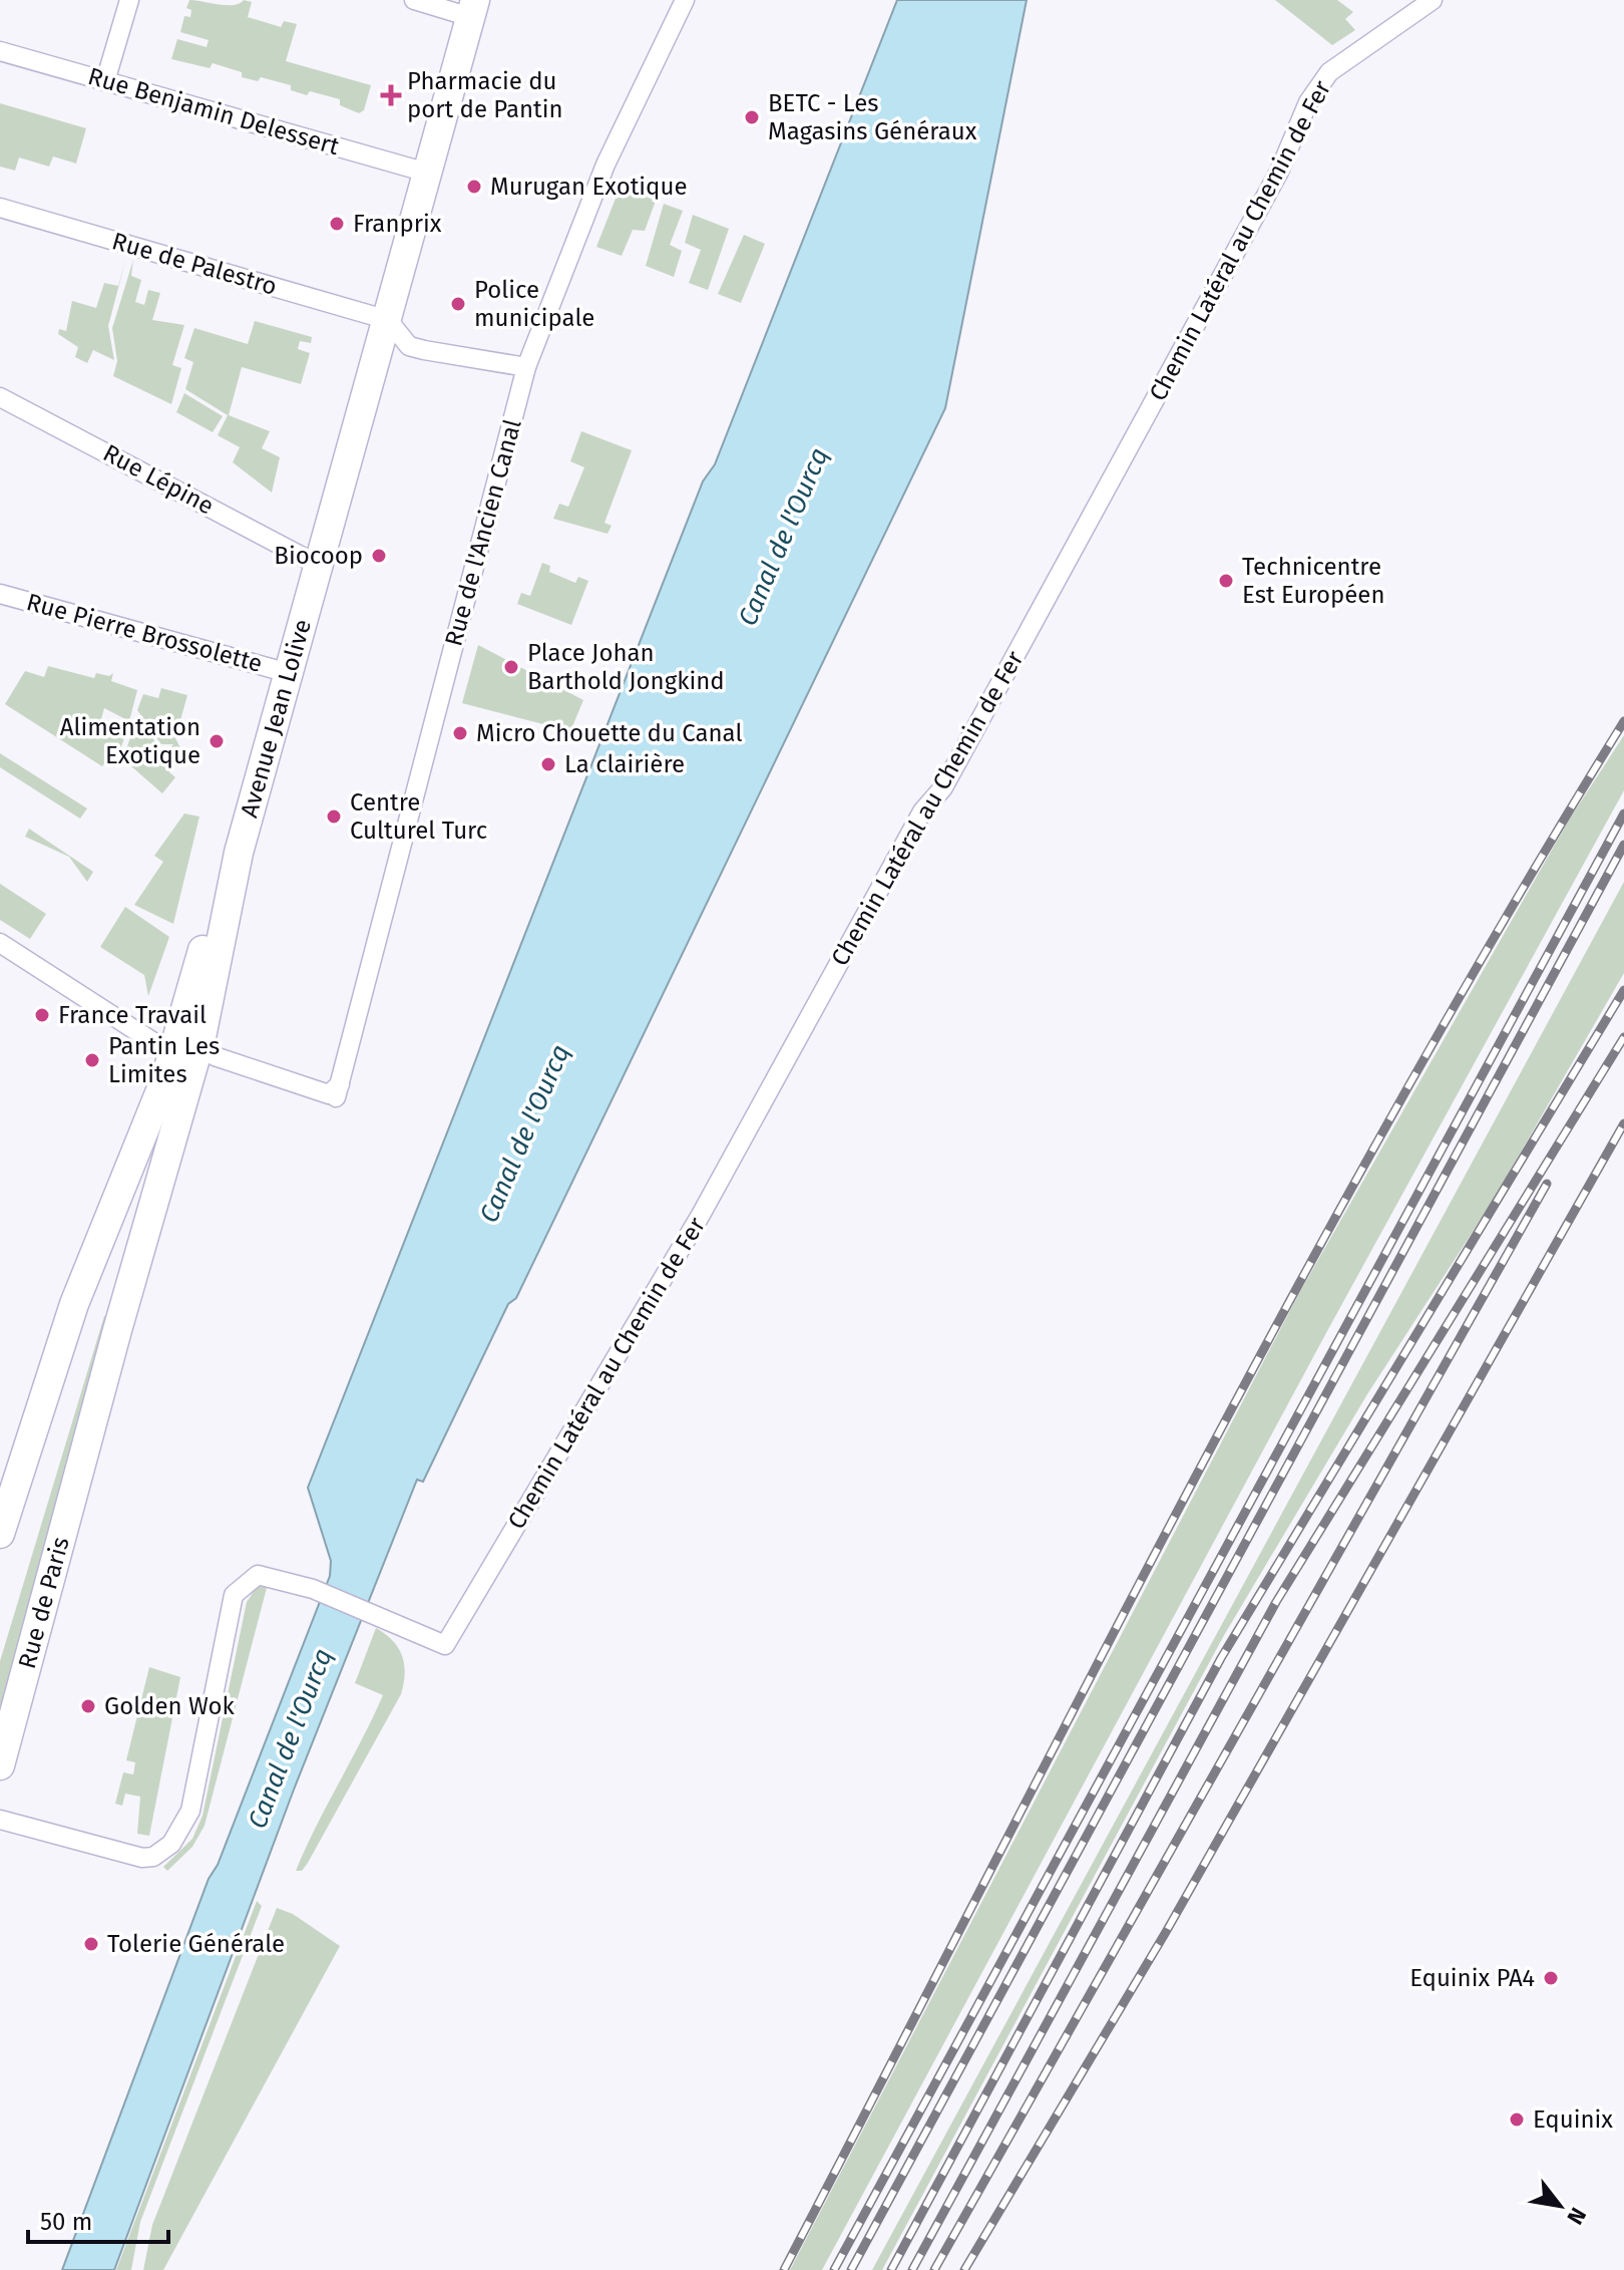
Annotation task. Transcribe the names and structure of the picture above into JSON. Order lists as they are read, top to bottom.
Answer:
{
  "streets": {
    "main road": ["Avenue Jean Lolive", "Rue de Paris"],
    "street": [
      "Rue Benjamin Delessert",
      "Chemin Latéral au Chemin de Fer",
      "Rue de Palestro",
      "Rue Lépine",
      "Rue de l'Ancien Canal",
      "Rue Pierre Brossolette"
    ]
  },
  "crossings": [
    ["Rue Benjamin Delessert", "Avenue Jean Lolive"],
    ["Rue de Palestro", "Avenue Jean Lolive"],
    ["Rue Lépine", "Avenue Jean Lolive"],
    ["Rue Pierre Brossolette", "Avenue Jean Lolive"],
    ["Avenue Jean Lolive", "Rue de Paris"]
  ],
  "water": ["Canal de l'Ourcq"],
  "places": {
    "health": ["Pharmacie du port de Pantin"],
    "other": [
      "BETC - Les Magasins Généraux",
      "Murugan Exotique",
      "Franprix",
      "Police municipale",
      "Biocoop",
      "Technicentre Est Européen",
      "Place Johan Barthold Jongkind",
      "Micro Chouette du Canal",
      "Alimentation Exotique",
      "La clairière",
      "Centre Culturel Turc",
      "France Travail",
      "Pantin Les Limites",
      "Golden Wok",
      "Tolerie Générale",
      "Equinix PA4",
      "Equinix"
    ]
  },
  "scale_bar": "50 m",
  "north": "bottom right"
}
